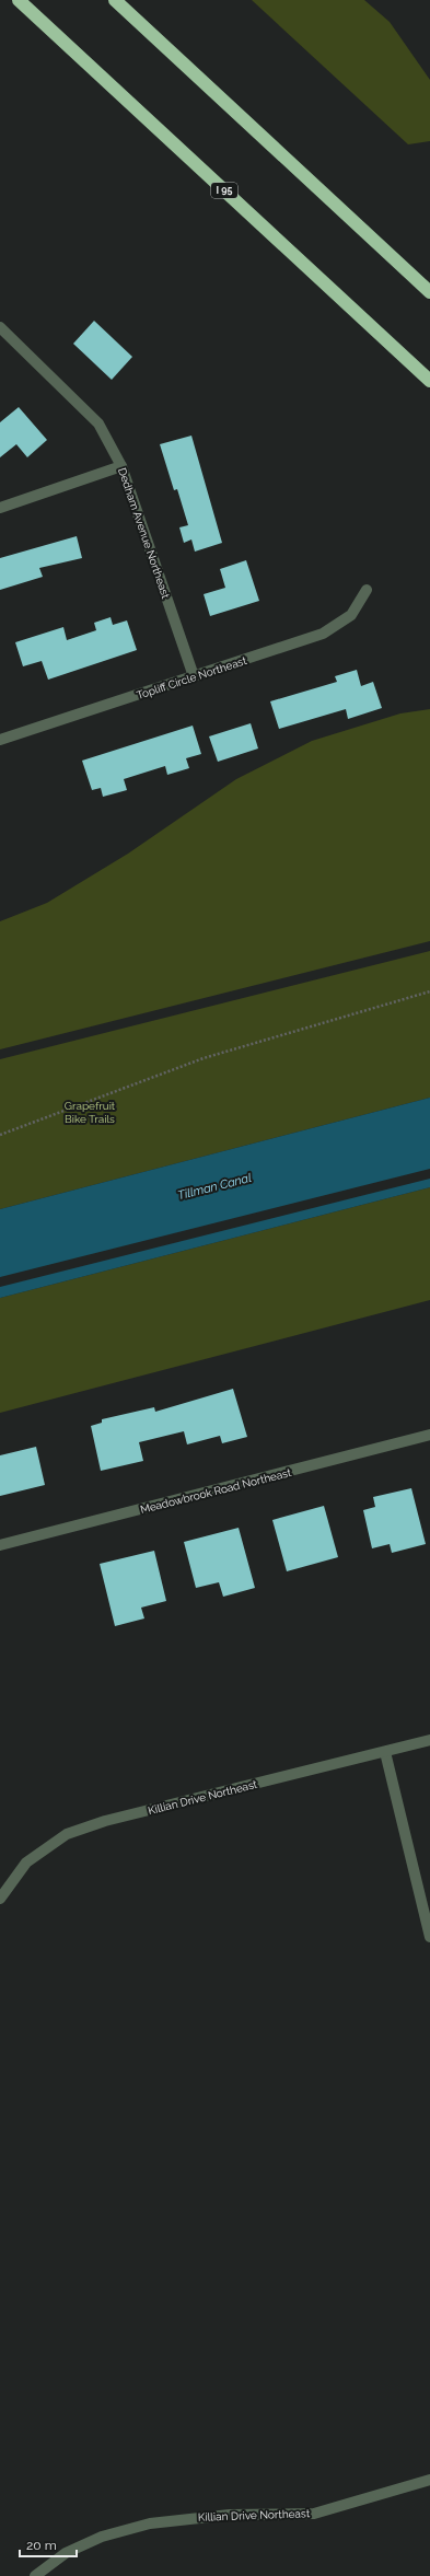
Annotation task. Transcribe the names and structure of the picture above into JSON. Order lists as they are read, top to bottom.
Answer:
{
  "streets": {
    "highway": ["I 95"],
    "street": [
      "Dedham Avenue Northeast",
      "Topliff Circle Northeast",
      "Meadowbrook Road Northeast",
      "Killian Drive Northeast"
    ]
  },
  "crossings": [
    ["Dedham Avenue Northeast", "Topliff Circle Northeast"]
  ],
  "water": ["Tillman Canal"],
  "parks": ["Grapefruit Bike Trails"],
  "scale_bar": "20 m"
}
